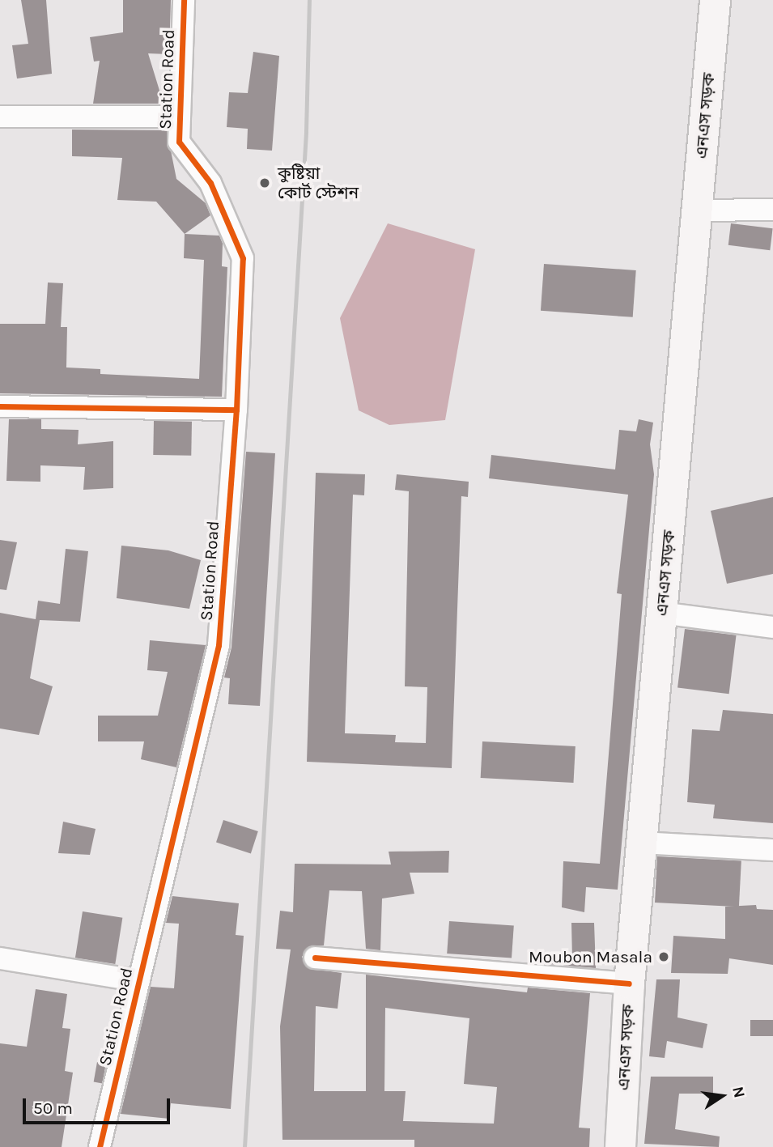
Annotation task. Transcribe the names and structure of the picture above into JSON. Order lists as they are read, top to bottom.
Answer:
{
  "streets": {
    "main road": ["এনএস সড়ক"],
    "street": ["Station Road"]
  },
  "places": ["কুষ্টিয়া কোর্ট স্টেশন", "Moubon Masala"],
  "scale_bar": "50 m",
  "north": "right"
}
